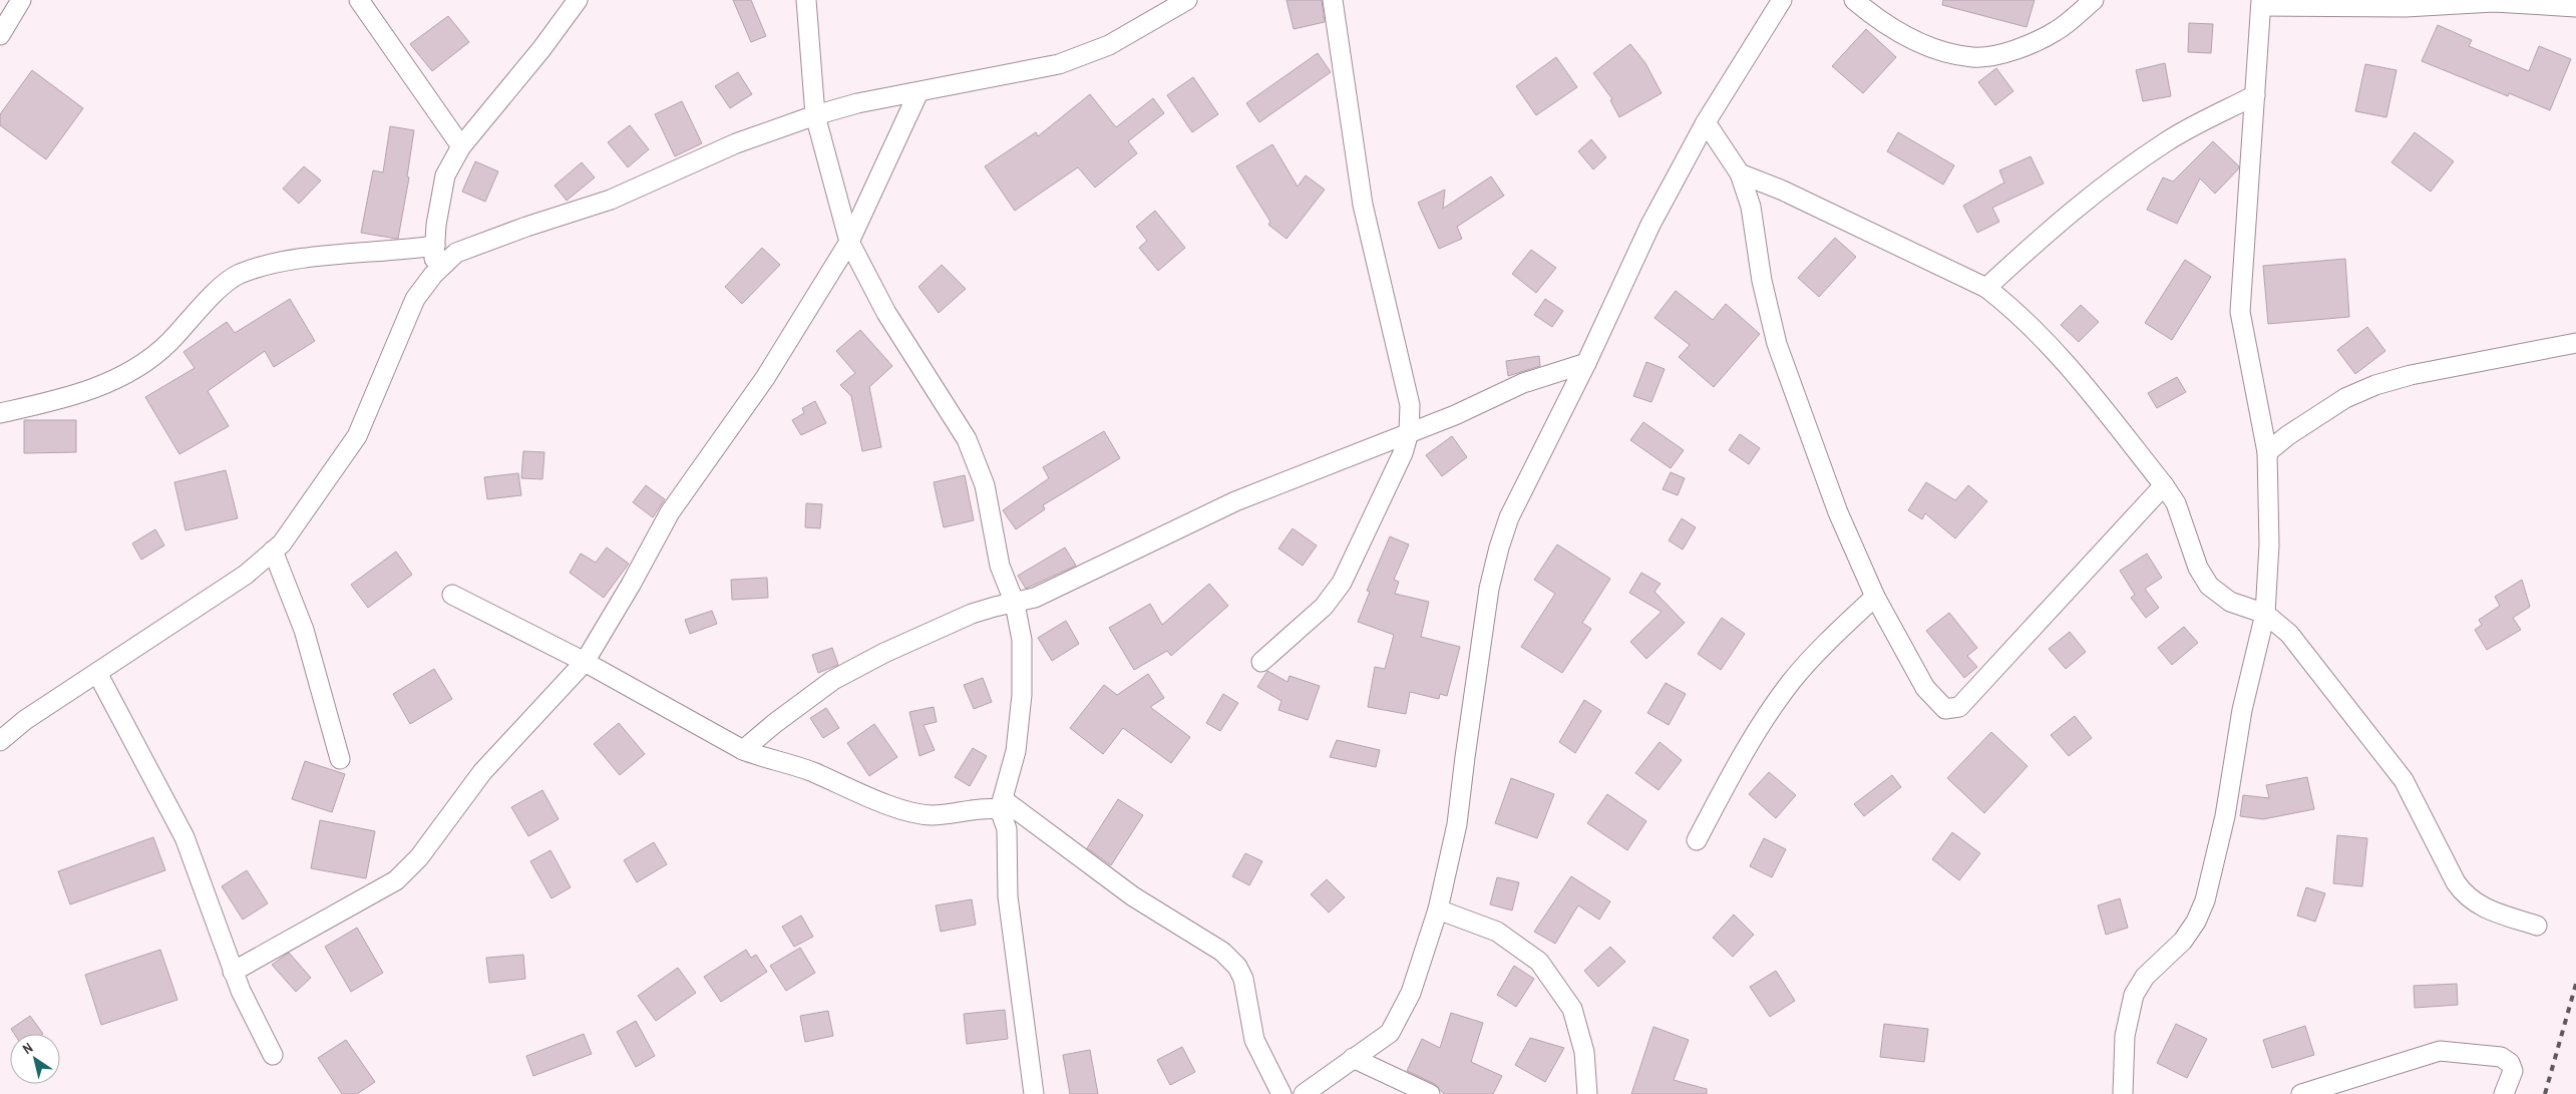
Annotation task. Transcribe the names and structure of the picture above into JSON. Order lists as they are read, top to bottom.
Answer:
{
  "north": "top left"
}
